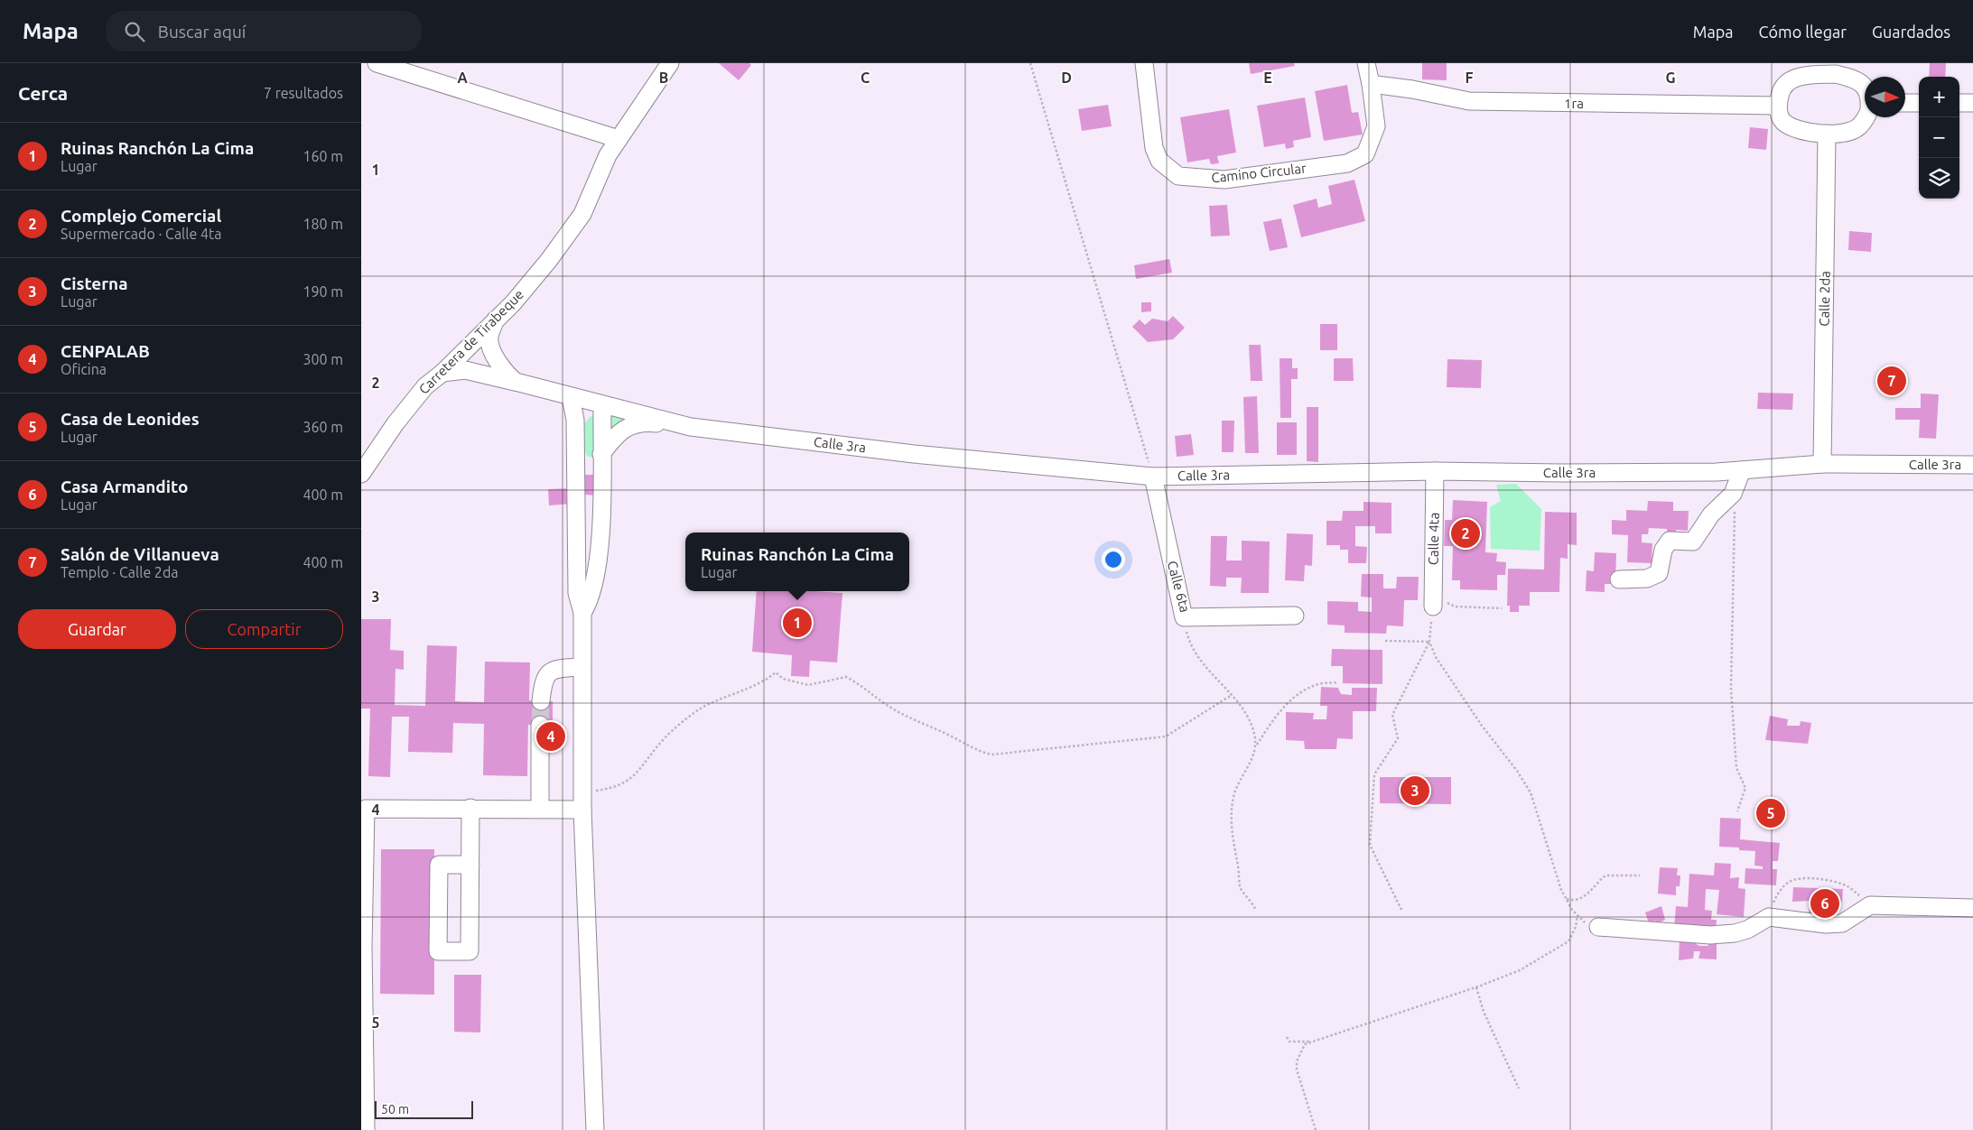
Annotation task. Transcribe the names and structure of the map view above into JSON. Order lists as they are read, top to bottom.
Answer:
{
  "streets": {
    "street": [
      "1ra",
      "Camino Circular",
      "Calle 2da",
      "Carretera de Tirabeque",
      "Calle 3ra",
      "Calle 4ta",
      "Calle 6ta"
    ]
  },
  "crossings": [
    ["1ra", "Camino Circular"],
    ["Calle 2da", "Calle 3ra"],
    ["Carretera de Tirabeque", "Calle 3ra"],
    ["Calle 3ra", "Calle 4ta"],
    ["Calle 3ra", "Calle 6ta"]
  ],
  "scale_bar": "50 m",
  "north": "right",
  "page": {
    "header": "Mapa",
    "search": "Buscar aquí",
    "nav": ["Mapa", "Cómo llegar", "Guardados"],
    "heading": ["Cerca", "7 resultados"],
    "map_buttons": ["+", "−"],
    "list": [
      {
        "mark": "1",
        "name": "Ruinas Ranchón La Cima",
        "note": "Lugar",
        "value": "160 m"
      },
      {
        "mark": "2",
        "name": "Complejo Comercial",
        "note": "Supermercado · Calle 4ta",
        "value": "180 m"
      },
      {
        "mark": "3",
        "name": "Cisterna",
        "note": "Lugar",
        "value": "190 m"
      },
      {
        "mark": "4",
        "name": "CENPALAB",
        "note": "Oficina",
        "value": "300 m"
      },
      {
        "mark": "5",
        "name": "Casa de Leonides",
        "note": "Lugar",
        "value": "360 m"
      },
      {
        "mark": "6",
        "name": "Casa Armandito",
        "note": "Lugar",
        "value": "400 m"
      },
      {
        "mark": "7",
        "name": "Salón de Villanueva",
        "note": "Templo · Calle 2da",
        "value": "400 m"
      }
    ],
    "pins": [
      "7",
      "2",
      "1",
      "4",
      "3",
      "5",
      "6"
    ],
    "popup": ["Ruinas Ranchón La Cima", "Lugar"],
    "buttons": ["Guardar", "Compartir"],
    "scale": "50 m"
  },
  "grid": {
    "columns": [
      "A",
      "B",
      "C",
      "D",
      "E",
      "F",
      "G"
    ],
    "rows": [
      "1",
      "2",
      "3",
      "4",
      "5"
    ]
  }
}
